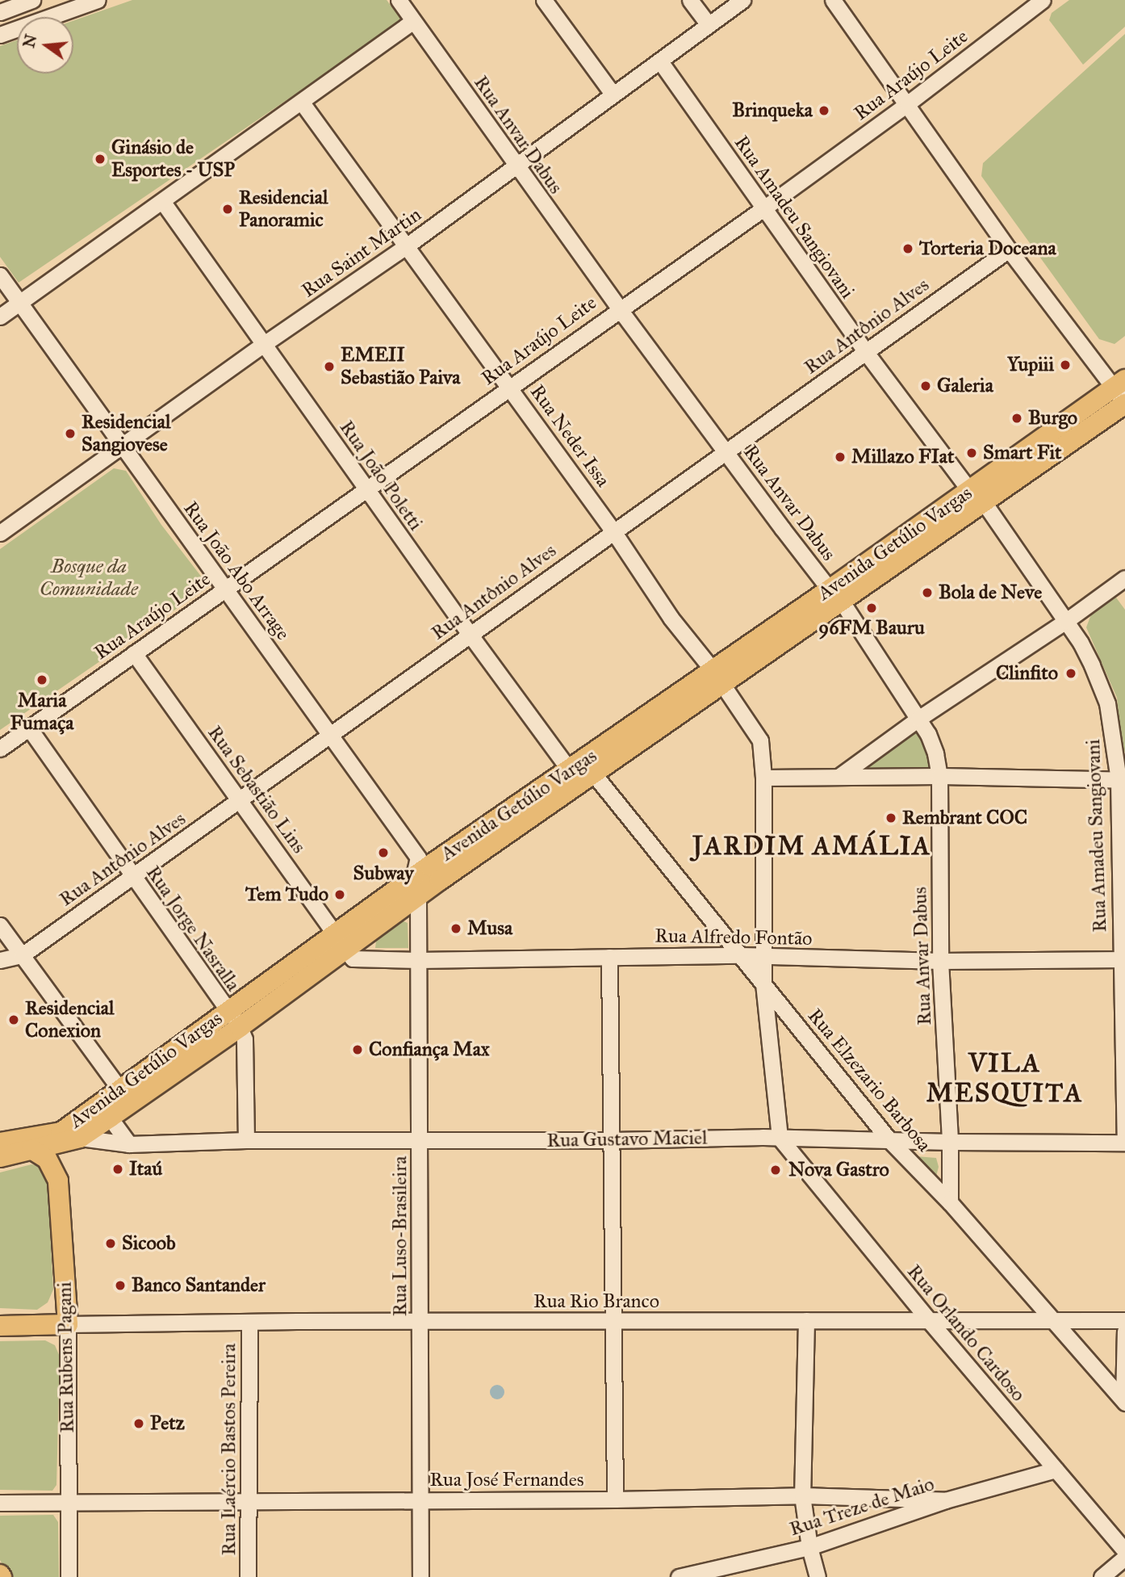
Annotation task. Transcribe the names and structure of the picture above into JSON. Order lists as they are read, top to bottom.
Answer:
{
  "streets": {
    "main road": ["Avenida Getúlio Vargas", "Rua Gustavo Maciel", "Rua Rubens Pagani"],
    "street": [
      "Rua Araújo Leite",
      "Rua Anvar Dabus",
      "Rua Amadeu Sangiovani",
      "Rua Saint Martin",
      "Rua Antônio Alves",
      "Rua Neder Issa",
      "Rua João Poletti",
      "Rua João Abo Arrage",
      "Rua Sebastião Lins",
      "Rua Jorge Nasralla",
      "Rua Alfredo Fontão",
      "Rua Elzezario Barbosa",
      "Rua Luso-Brasileira",
      "Rua Rio Branco",
      "Rua Orlando Cardoso",
      "Rua Laércio Bastos Pereira",
      "Rua José Fernandes",
      "Rua Treze de Maio"
    ]
  },
  "crossings": [
    ["Rua Araújo Leite", "Rua Anvar Dabus"],
    ["Rua Araújo Leite", "Rua Amadeu Sangiovani"],
    ["Rua Araújo Leite", "Rua Neder Issa"],
    ["Rua Araújo Leite", "Rua João Poletti"],
    ["Rua Araújo Leite", "Rua João Abo Arrage"],
    ["Rua Araújo Leite", "Rua Sebastião Lins"],
    ["Rua Araújo Leite", "Rua Jorge Nasralla"],
    ["Rua Anvar Dabus", "Rua Saint Martin"],
    ["Rua Anvar Dabus", "Rua Antônio Alves"],
    ["Rua Anvar Dabus", "Avenida Getúlio Vargas"],
    ["Rua Anvar Dabus", "Rua Alfredo Fontão"],
    ["Rua Anvar Dabus", "Rua Elzezario Barbosa"],
    ["Rua Anvar Dabus", "Rua Gustavo Maciel"],
    ["Rua Amadeu Sangiovani", "Rua Saint Martin"],
    ["Rua Amadeu Sangiovani", "Rua Antônio Alves"],
    ["Rua Amadeu Sangiovani", "Avenida Getúlio Vargas"],
    ["Rua Amadeu Sangiovani", "Rua Alfredo Fontão"],
    ["Rua Amadeu Sangiovani", "Rua Gustavo Maciel"],
    ["Rua Saint Martin", "Rua Neder Issa"],
    ["Rua Saint Martin", "Rua João Poletti"],
    ["Rua Saint Martin", "Rua João Abo Arrage"],
    ["Rua Antônio Alves", "Rua Neder Issa"],
    ["Rua Antônio Alves", "Rua João Poletti"],
    ["Rua Antônio Alves", "Rua João Abo Arrage"],
    ["Rua Antônio Alves", "Rua Sebastião Lins"],
    ["Rua Antônio Alves", "Rua Jorge Nasralla"],
    ["Rua Neder Issa", "Avenida Getúlio Vargas"],
    ["Rua Neder Issa", "Rua Alfredo Fontão"],
    ["Rua Neder Issa", "Rua Elzezario Barbosa"],
    ["Rua Neder Issa", "Rua Gustavo Maciel"],
    ["Rua Neder Issa", "Rua Orlando Cardoso"],
    ["Rua João Poletti", "Avenida Getúlio Vargas"],
    ["Avenida Getúlio Vargas", "Rua João Abo Arrage"],
    ["Avenida Getúlio Vargas", "Rua Sebastião Lins"],
    ["Avenida Getúlio Vargas", "Rua Jorge Nasralla"],
    ["Avenida Getúlio Vargas", "Rua Alfredo Fontão"],
    ["Avenida Getúlio Vargas", "Rua Elzezario Barbosa"],
    ["Avenida Getúlio Vargas", "Rua Gustavo Maciel"],
    ["Avenida Getúlio Vargas", "Rua Luso-Brasileira"],
    ["Rua João Abo Arrage", "Rua Luso-Brasileira"],
    ["Rua Sebastião Lins", "Rua Alfredo Fontão"],
    ["Rua Alfredo Fontão", "Rua Elzezario Barbosa"],
    ["Rua Alfredo Fontão", "Rua Luso-Brasileira"],
    ["Rua Elzezario Barbosa", "Rua Gustavo Maciel"],
    ["Rua Elzezario Barbosa", "Rua Rio Branco"],
    ["Rua Gustavo Maciel", "Rua Luso-Brasileira"],
    ["Rua Gustavo Maciel", "Rua Orlando Cardoso"],
    ["Rua Luso-Brasileira", "Rua Rio Branco"],
    ["Rua Luso-Brasileira", "Rua José Fernandes"],
    ["Rua Rio Branco", "Rua Orlando Cardoso"],
    ["Rua Rio Branco", "Rua Rubens Pagani"],
    ["Rua Rio Branco", "Rua Laércio Bastos Pereira"],
    ["Rua Orlando Cardoso", "Rua Treze de Maio"],
    ["Rua Rubens Pagani", "Rua José Fernandes"],
    ["Rua Laércio Bastos Pereira", "Rua José Fernandes"],
    ["Rua José Fernandes", "Rua Treze de Maio"]
  ],
  "districts": ["JARDIM AMÁLIA", "VILA MESQUITA"],
  "parks": ["Bosque da Comunidade"],
  "places": [
    "Brinqueka",
    "Ginásio de Esportes - USP",
    "Residencial Panoramic",
    "Torteria Doceana",
    "Yupiii",
    "EMEII Sebastião Paiva",
    "Galeria",
    "Burgo",
    "Residencial Sangiovese",
    "Smart Fit",
    "Millazo FIat",
    "Bola de Neve",
    "96FM Bauru",
    "Clinfito",
    "Maria Fumaça",
    "Rembrant COC",
    "Subway",
    "Tem Tudo",
    "Musa",
    "Residencial Conexion",
    "Confiança Max",
    "Itaú",
    "Nova Gastro",
    "Sicoob",
    "Banco Santander",
    "Petz"
  ],
  "north": "left"
}
